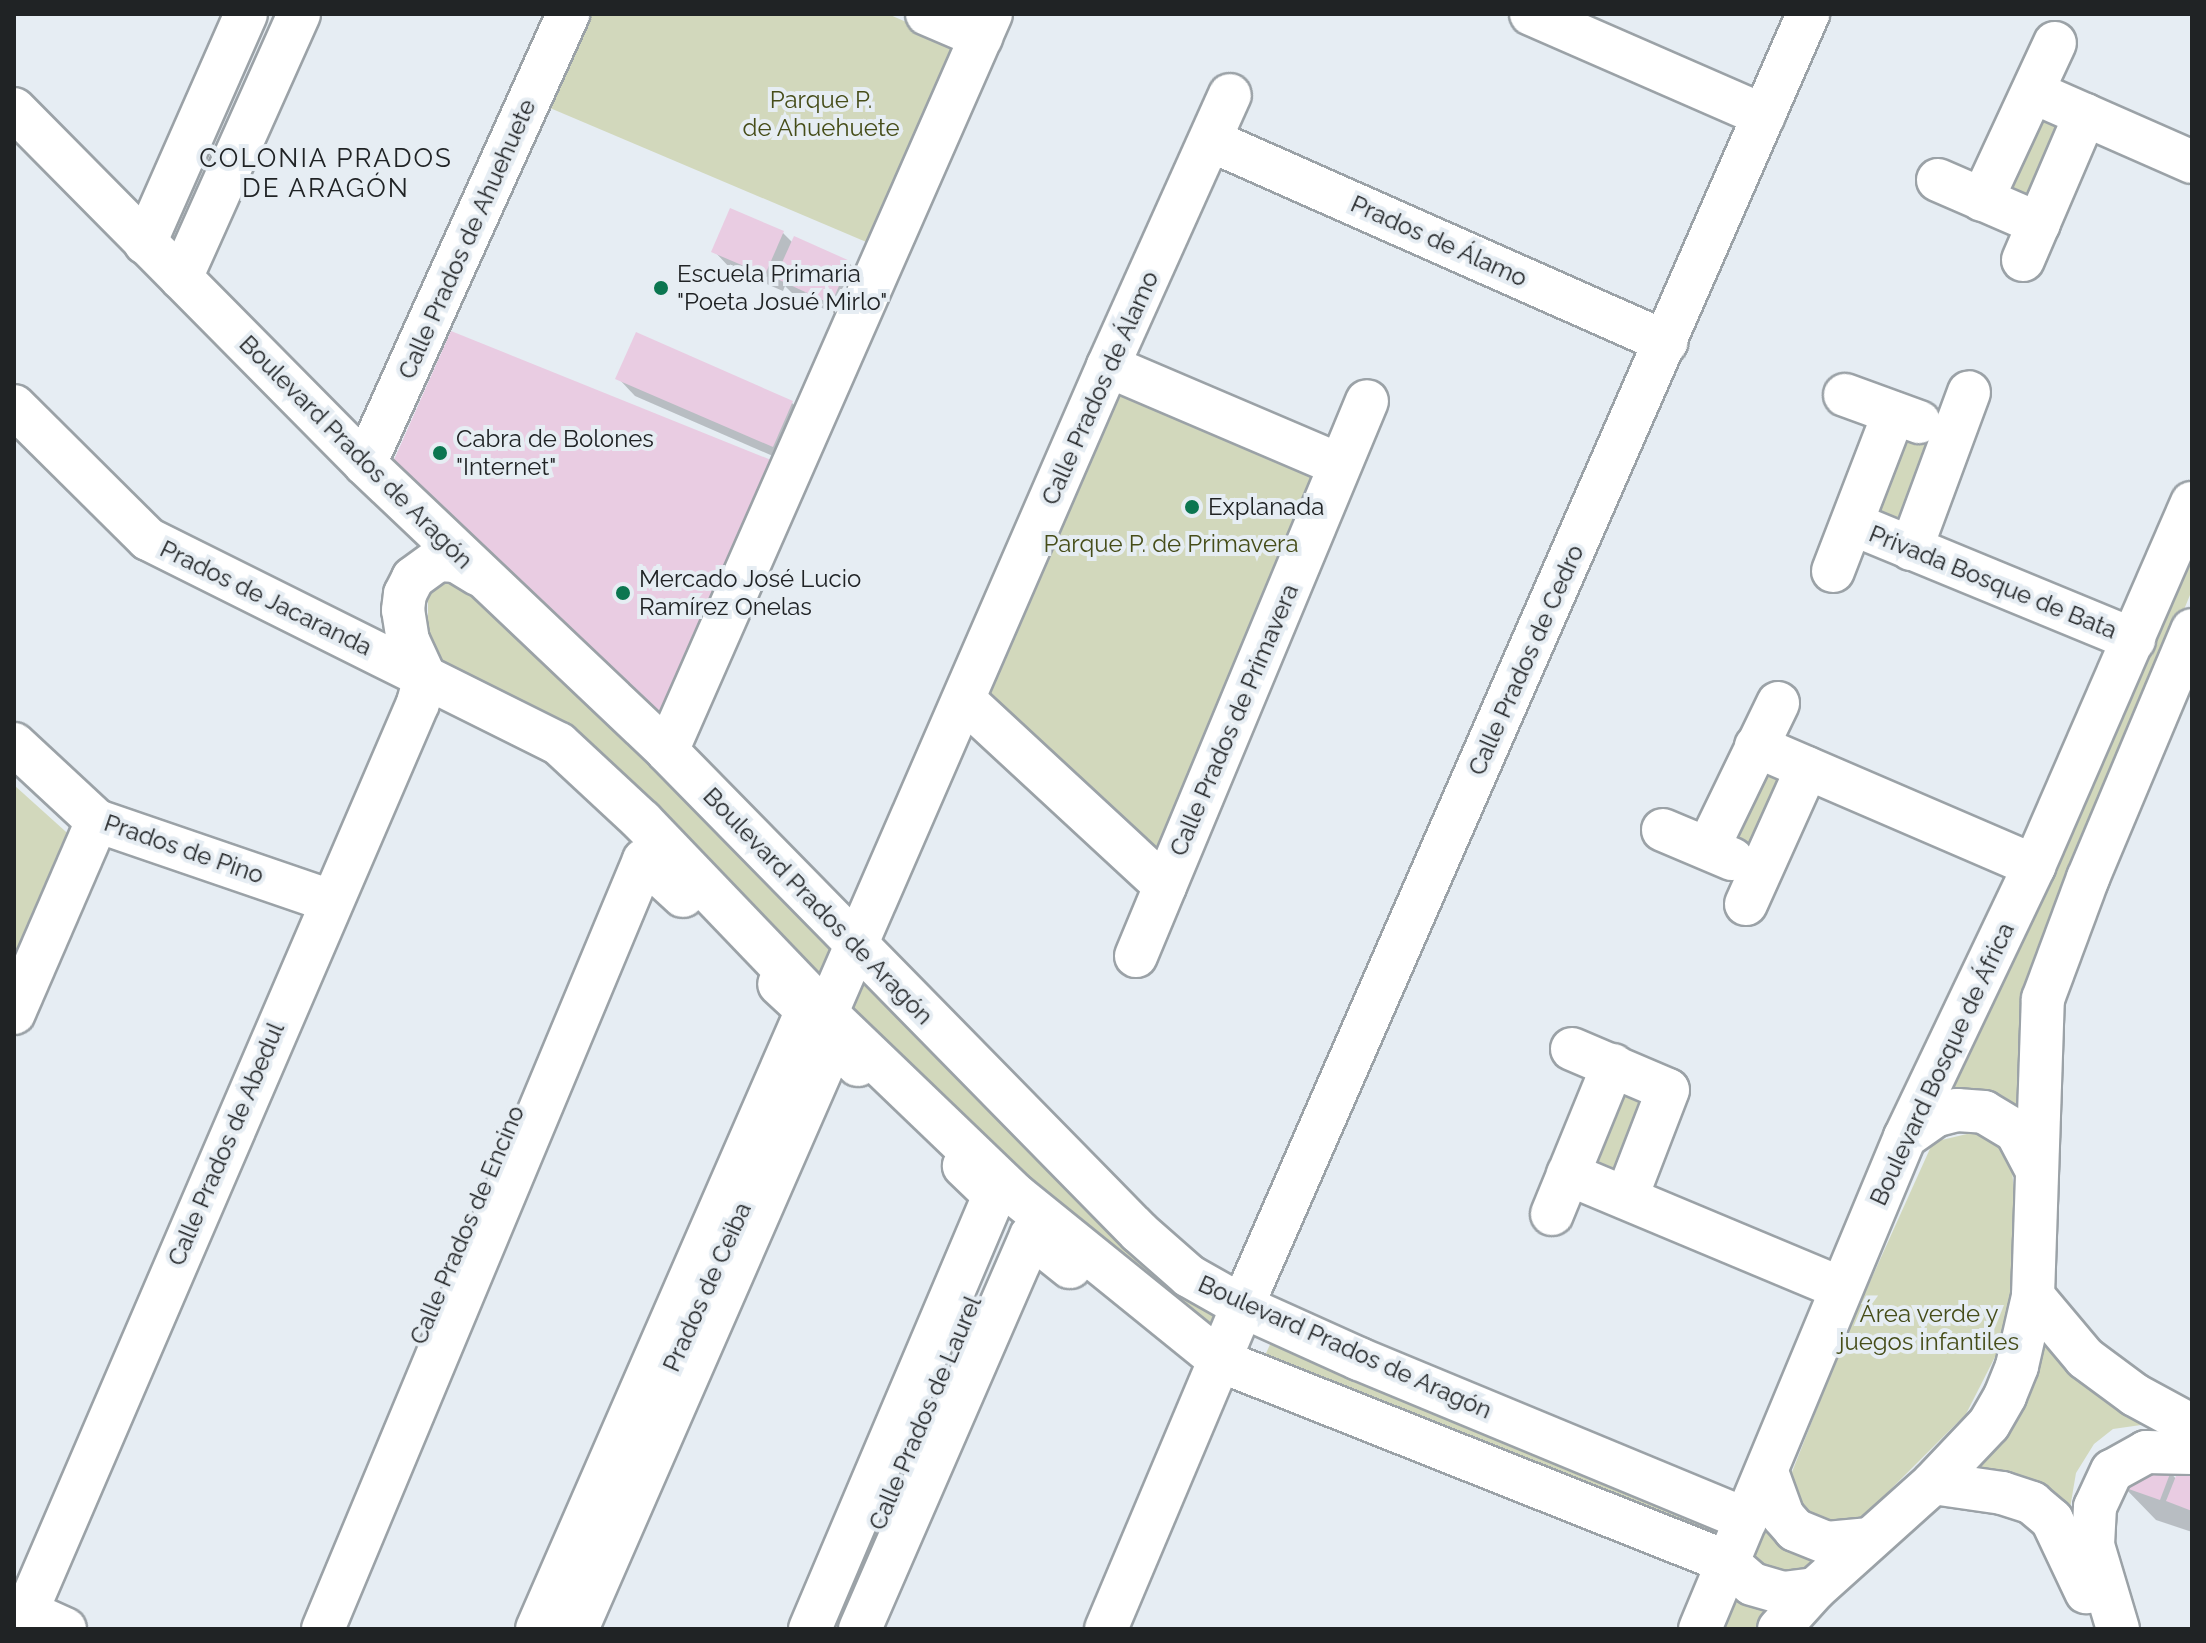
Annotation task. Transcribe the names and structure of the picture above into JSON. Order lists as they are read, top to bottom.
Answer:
{
  "streets": {
    "street": [
      "Calle Prados de Ahuehuete",
      "Prados de Álamo",
      "Calle Prados de Álamo",
      "Boulevard Prados de Aragón",
      "Privada Bosque de Bata",
      "Prados de Jacaranda",
      "Calle Prados de Cedro",
      "Calle Prados de Primavera",
      "Prados de Pino",
      "Boulevard Bosque de África",
      "Calle Prados de Abedul",
      "Calle Prados de Encino",
      "Prados de Ceiba",
      "Calle Prados de Laurel"
    ]
  },
  "crossings": [
    ["Calle Prados de Ahuehuete", "Boulevard Prados de Aragón"],
    ["Prados de Álamo", "Calle Prados de Álamo"],
    ["Prados de Álamo", "Calle Prados de Cedro"],
    ["Calle Prados de Álamo", "Boulevard Prados de Aragón"],
    ["Calle Prados de Álamo", "Calle Prados de Primavera"],
    ["Calle Prados de Álamo", "Prados de Ceiba"],
    ["Boulevard Prados de Aragón", "Prados de Jacaranda"],
    ["Boulevard Prados de Aragón", "Calle Prados de Cedro"],
    ["Boulevard Prados de Aragón", "Boulevard Bosque de África"],
    ["Boulevard Prados de Aragón", "Calle Prados de Abedul"],
    ["Boulevard Prados de Aragón", "Calle Prados de Encino"],
    ["Boulevard Prados de Aragón", "Prados de Ceiba"],
    ["Boulevard Prados de Aragón", "Calle Prados de Laurel"],
    ["Privada Bosque de Bata", "Boulevard Bosque de África"],
    ["Prados de Jacaranda", "Calle Prados de Abedul"],
    ["Prados de Pino", "Calle Prados de Abedul"]
  ],
  "districts": ["COLONIA PRADOS DE ARAGÓN"],
  "parks": ["Parque P. de Ahuehuete", "Parque P. de Primavera", "Área verde y juegos infantiles"],
  "places": [
    "Escuela Primaria \"Poeta Josué Mirlo\"",
    "Cabra de Bolones \"Internet\"",
    "Explanada",
    "Mercado José Lucio Ramírez Onelas"
  ]
}
